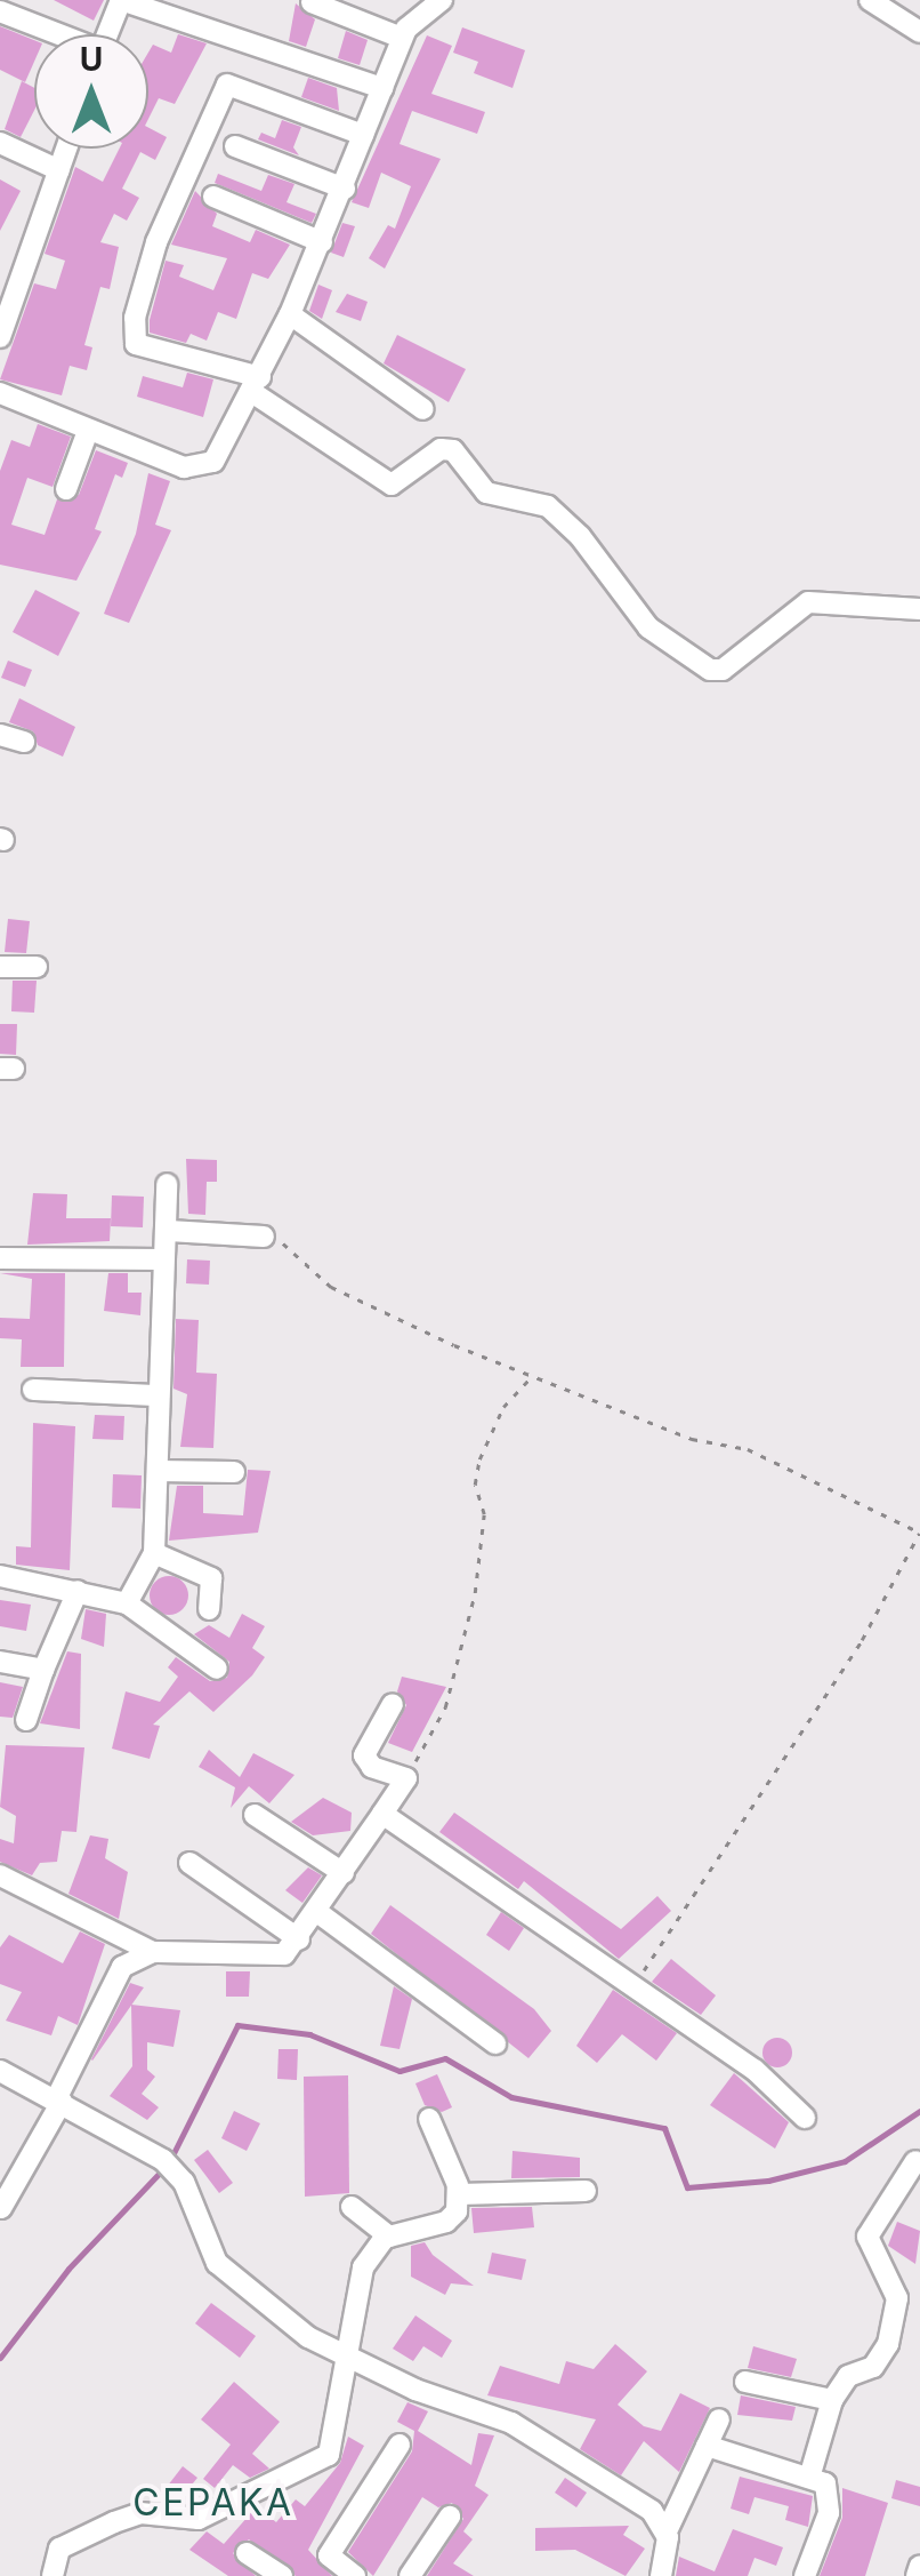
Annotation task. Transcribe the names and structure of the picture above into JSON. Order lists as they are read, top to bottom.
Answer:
{
  "districts": ["CEPAKA"],
  "north": "top"
}
